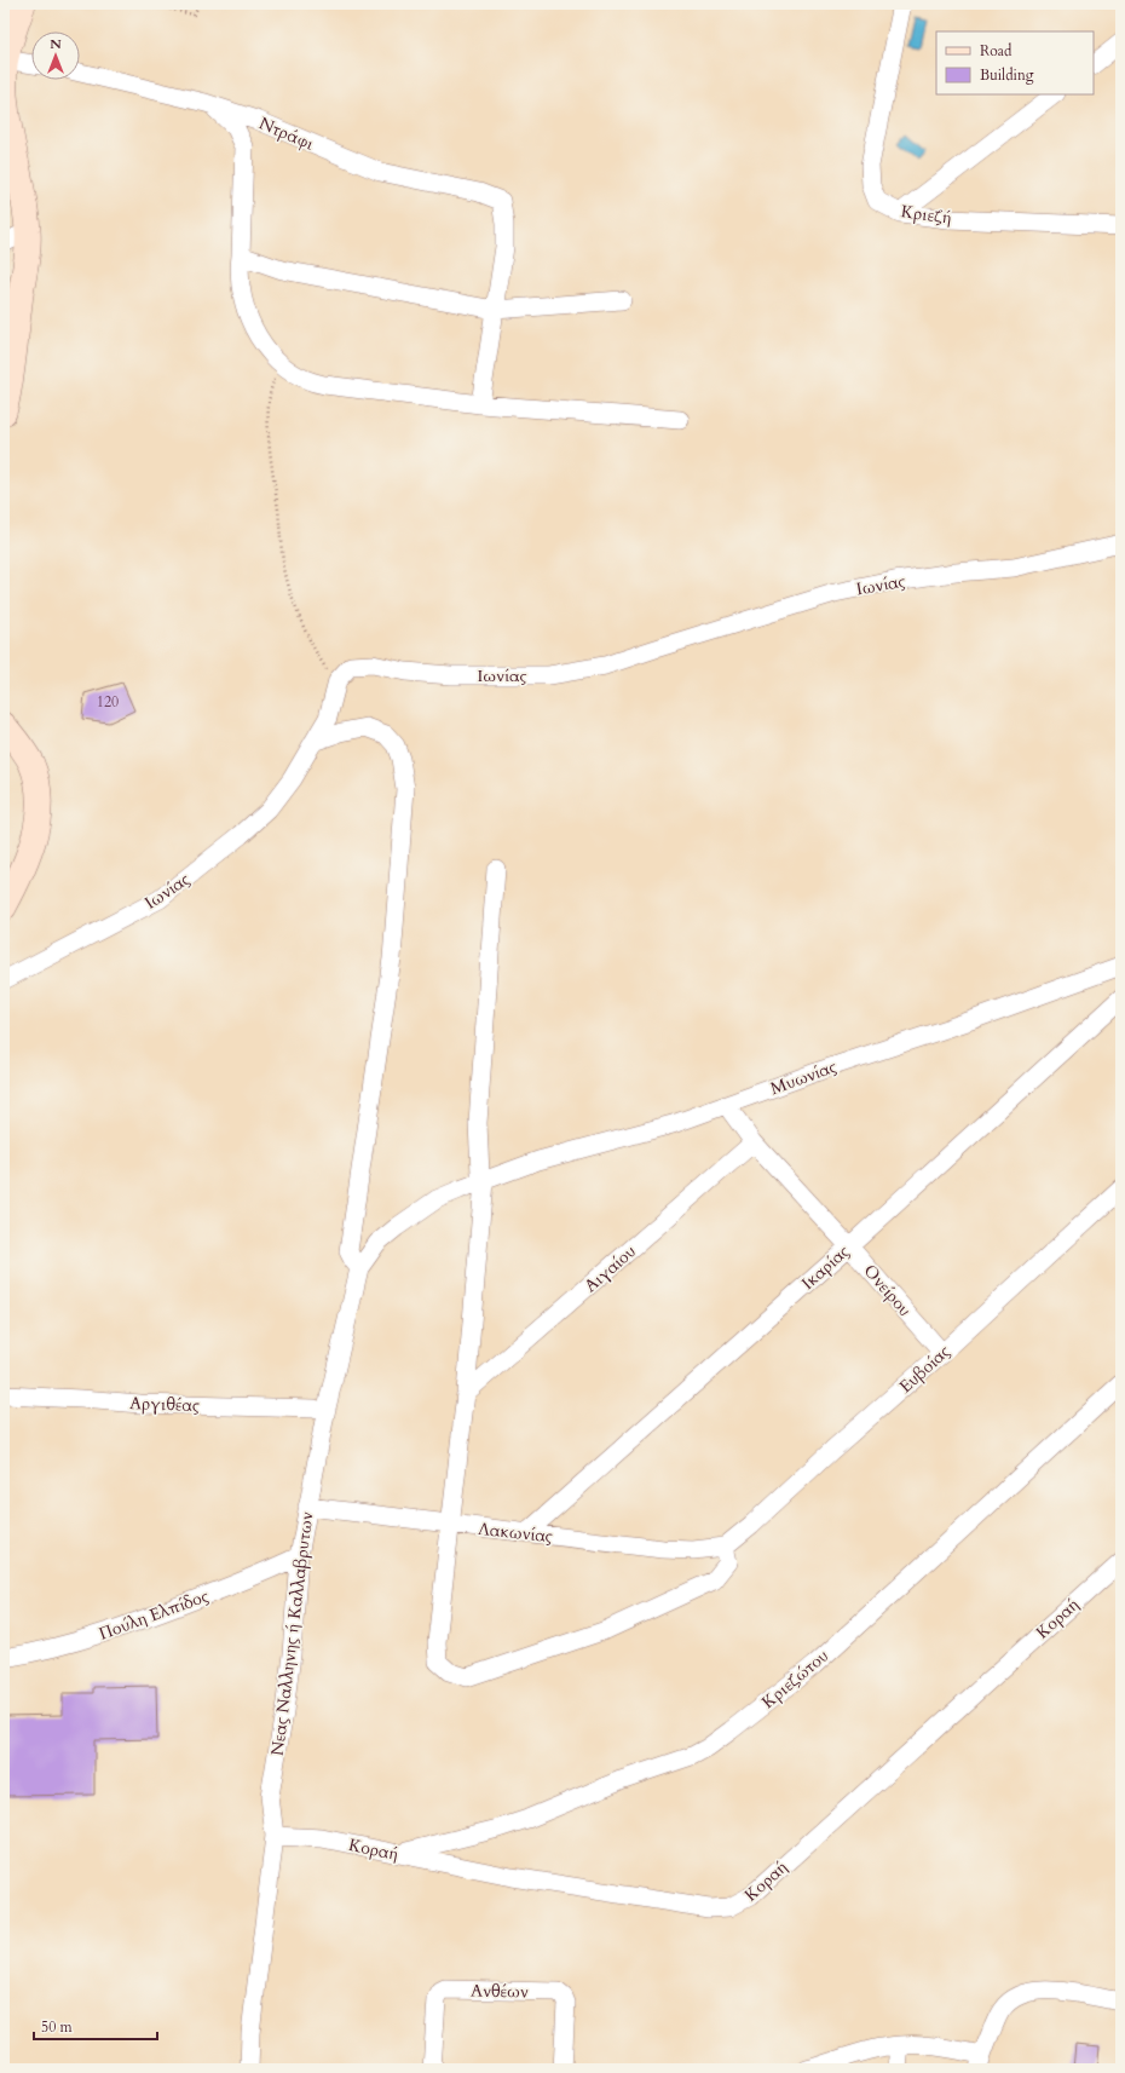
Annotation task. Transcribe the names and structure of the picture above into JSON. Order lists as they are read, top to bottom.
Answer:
{
  "streets": {
    "street": [
      "Ντράφι",
      "Κριεζή",
      "Ιωνίας",
      "Μυωνίας",
      "Ικαρίας",
      "Αιγαίου",
      "Ονείρου",
      "Ευβοίας",
      "Αργιθέας",
      "Λακωνίας",
      "Πούλη Ελπίδος",
      "Κοραή",
      "Νεας Nαλληνης ή Καλλαβρυτων",
      "Κριεζώτου",
      "Ανθέων"
    ]
  },
  "crossings": [
    ["Μυωνίας", "Ονείρου"],
    ["Μυωνίας", "Νεας Nαλληνης ή Καλλαβρυτων"],
    ["Ικαρίας", "Ονείρου"],
    ["Ικαρίας", "Λακωνίας"],
    ["Αιγαίου", "Ονείρου"],
    ["Ονείρου", "Ευβοίας"],
    ["Ευβοίας", "Λακωνίας"],
    ["Αργιθέας", "Νεας Nαλληνης ή Καλλαβρυτων"],
    ["Λακωνίας", "Νεας Nαλληνης ή Καλλαβρυτων"],
    ["Πούλη Ελπίδος", "Νεας Nαλληνης ή Καλλαβρυτων"],
    ["Κοραή", "Νεας Nαλληνης ή Καλλαβρυτων"],
    ["Κοραή", "Κριεζώτου"]
  ],
  "house_numbers": ["120"],
  "legend": ["Road", "Building"],
  "scale_bar": "50 m",
  "north": "top"
}
